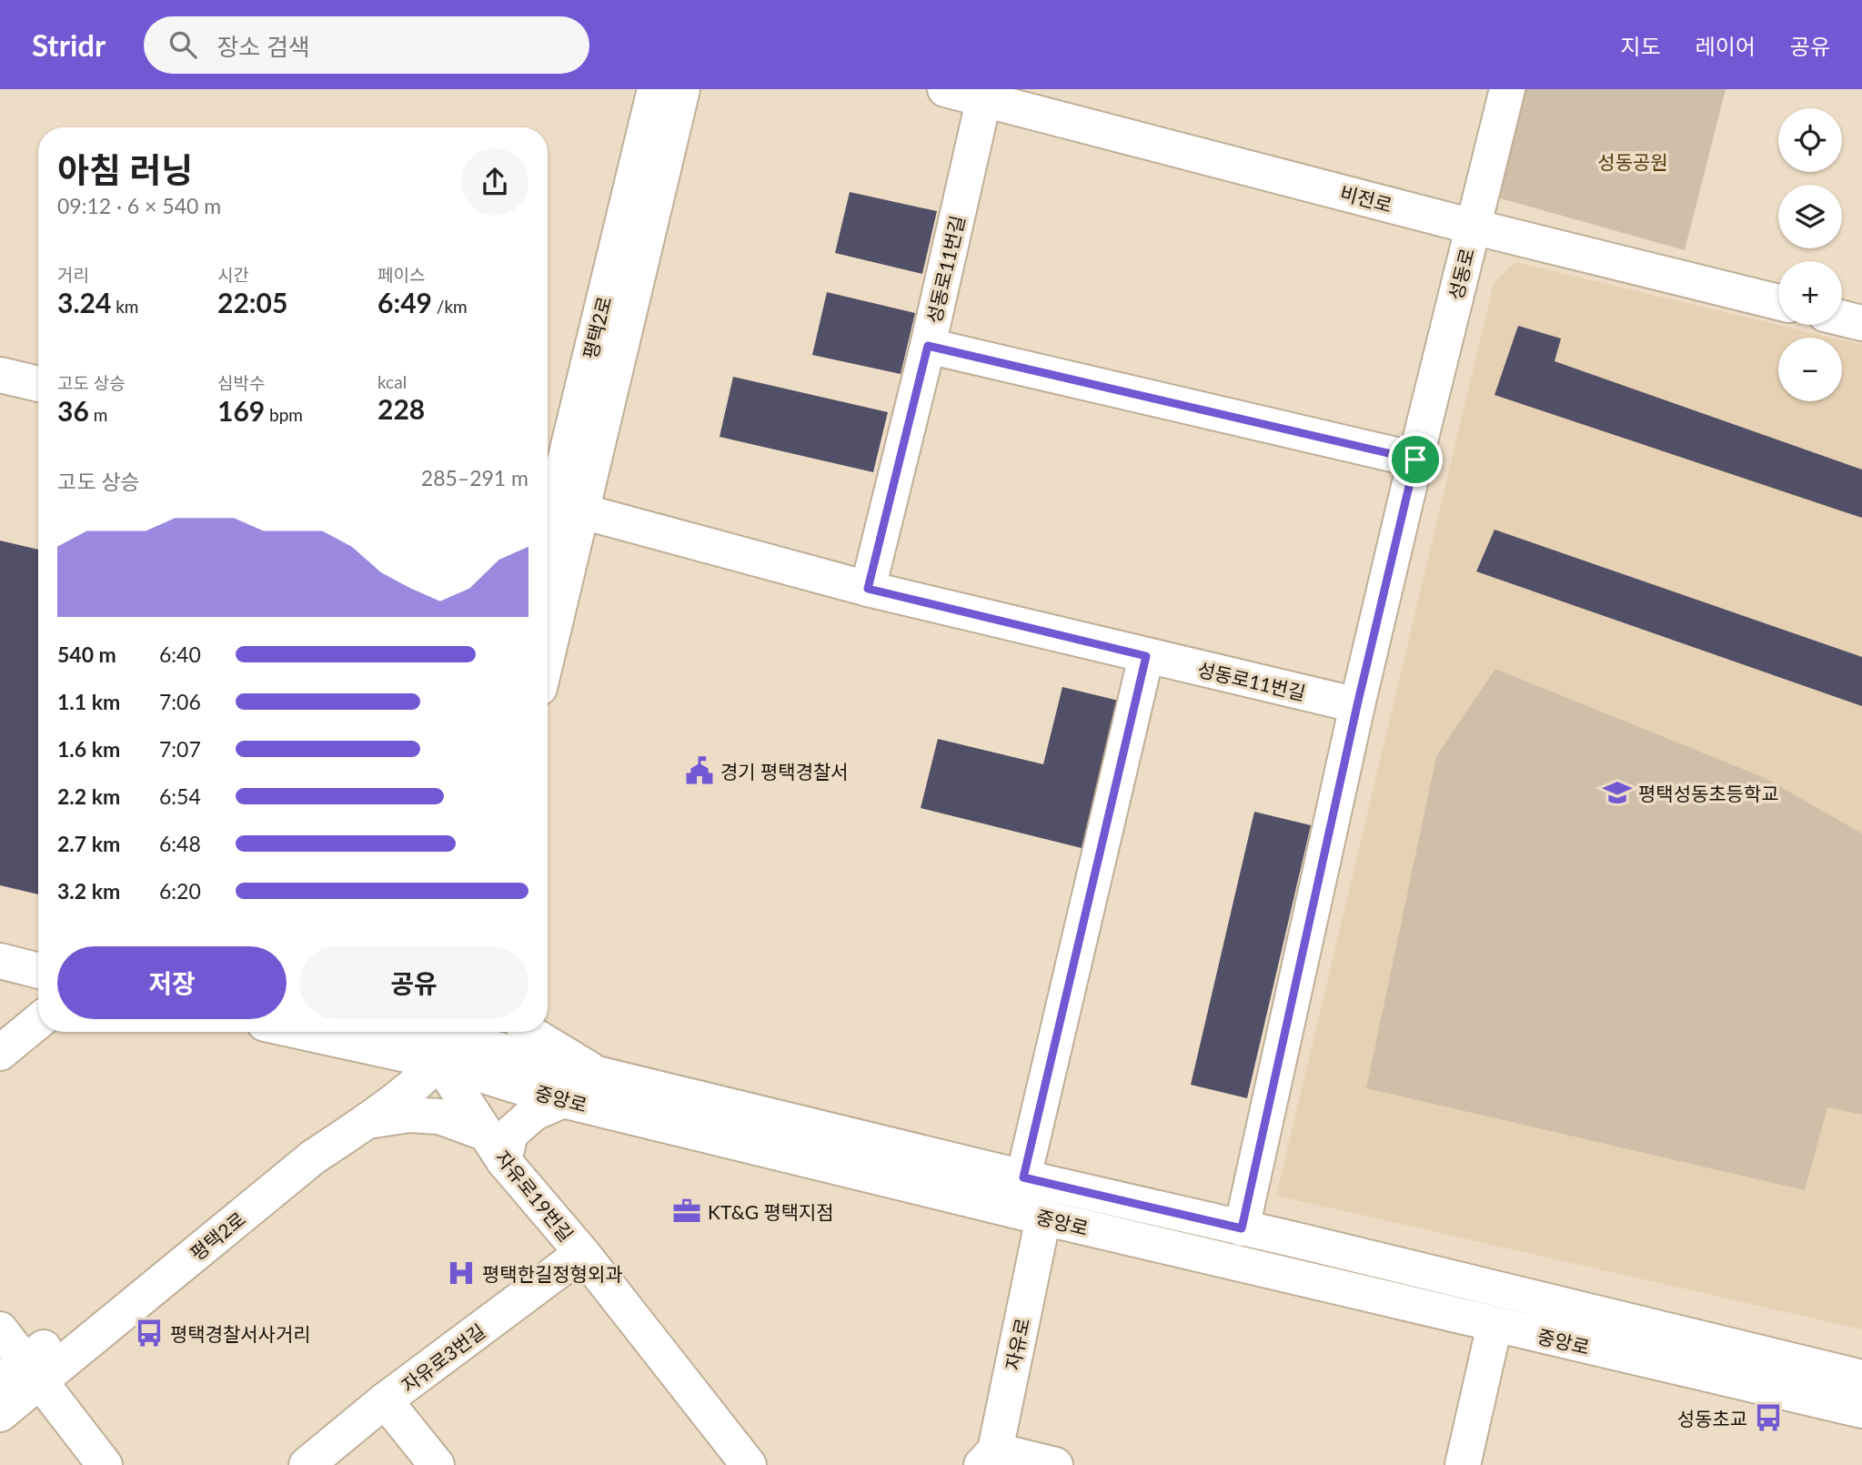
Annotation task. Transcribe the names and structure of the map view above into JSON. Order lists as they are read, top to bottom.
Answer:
{
  "streets": {
    "street": [
      "비전로",
      "성동로11번길",
      "성동로",
      "평택2로",
      "중앙로",
      "자유로19번길",
      "자유로",
      "자유로3번길"
    ]
  },
  "crossings": [
    ["비전로", "성동로11번길"],
    ["비전로", "성동로"],
    ["성동로11번길", "성동로"],
    ["성동로11번길", "평택2로"],
    ["성동로", "중앙로"],
    ["평택2로", "중앙로"],
    ["평택2로", "자유로19번길"],
    ["중앙로", "자유로19번길"],
    ["중앙로", "자유로"],
    ["자유로19번길", "자유로3번길"]
  ],
  "parks": ["성동공원"],
  "places": {
    "public building": ["경기 평택경찰서"],
    "school or university": ["평택성동초등학교"],
    "office": ["KT&G 평택지점"],
    "hospital": ["평택한길정형외과"],
    "bus stop": ["평택경찰서사거리", "성동초교"]
  },
  "page": {
    "header": "Stridr",
    "search": "장소 검색",
    "nav": ["지도", "레이어", "공유"],
    "map_buttons": ["+", "−"],
    "heading": ["아침 러닝", "09:12 · 6 × 540 m"],
    "stats": [
      ["거리", "3.24 km"],
      ["시간", "22:05"],
      ["페이스", "6:49 /km"],
      ["고도 상승", "36 m"],
      ["심박수", "169 bpm"],
      ["kcal", "228"]
    ],
    "chart": ["고도 상승", "285–291 m"],
    "list": [
      {
        "name": "540 m",
        "note": "6:40"
      },
      {
        "name": "1.1 km",
        "note": "7:06"
      },
      {
        "name": "1.6 km",
        "note": "7:07"
      },
      {
        "name": "2.2 km",
        "note": "6:54"
      },
      {
        "name": "2.7 km",
        "note": "6:48"
      },
      {
        "name": "3.2 km",
        "note": "6:20"
      }
    ],
    "buttons": ["저장", "공유"]
  }
}
